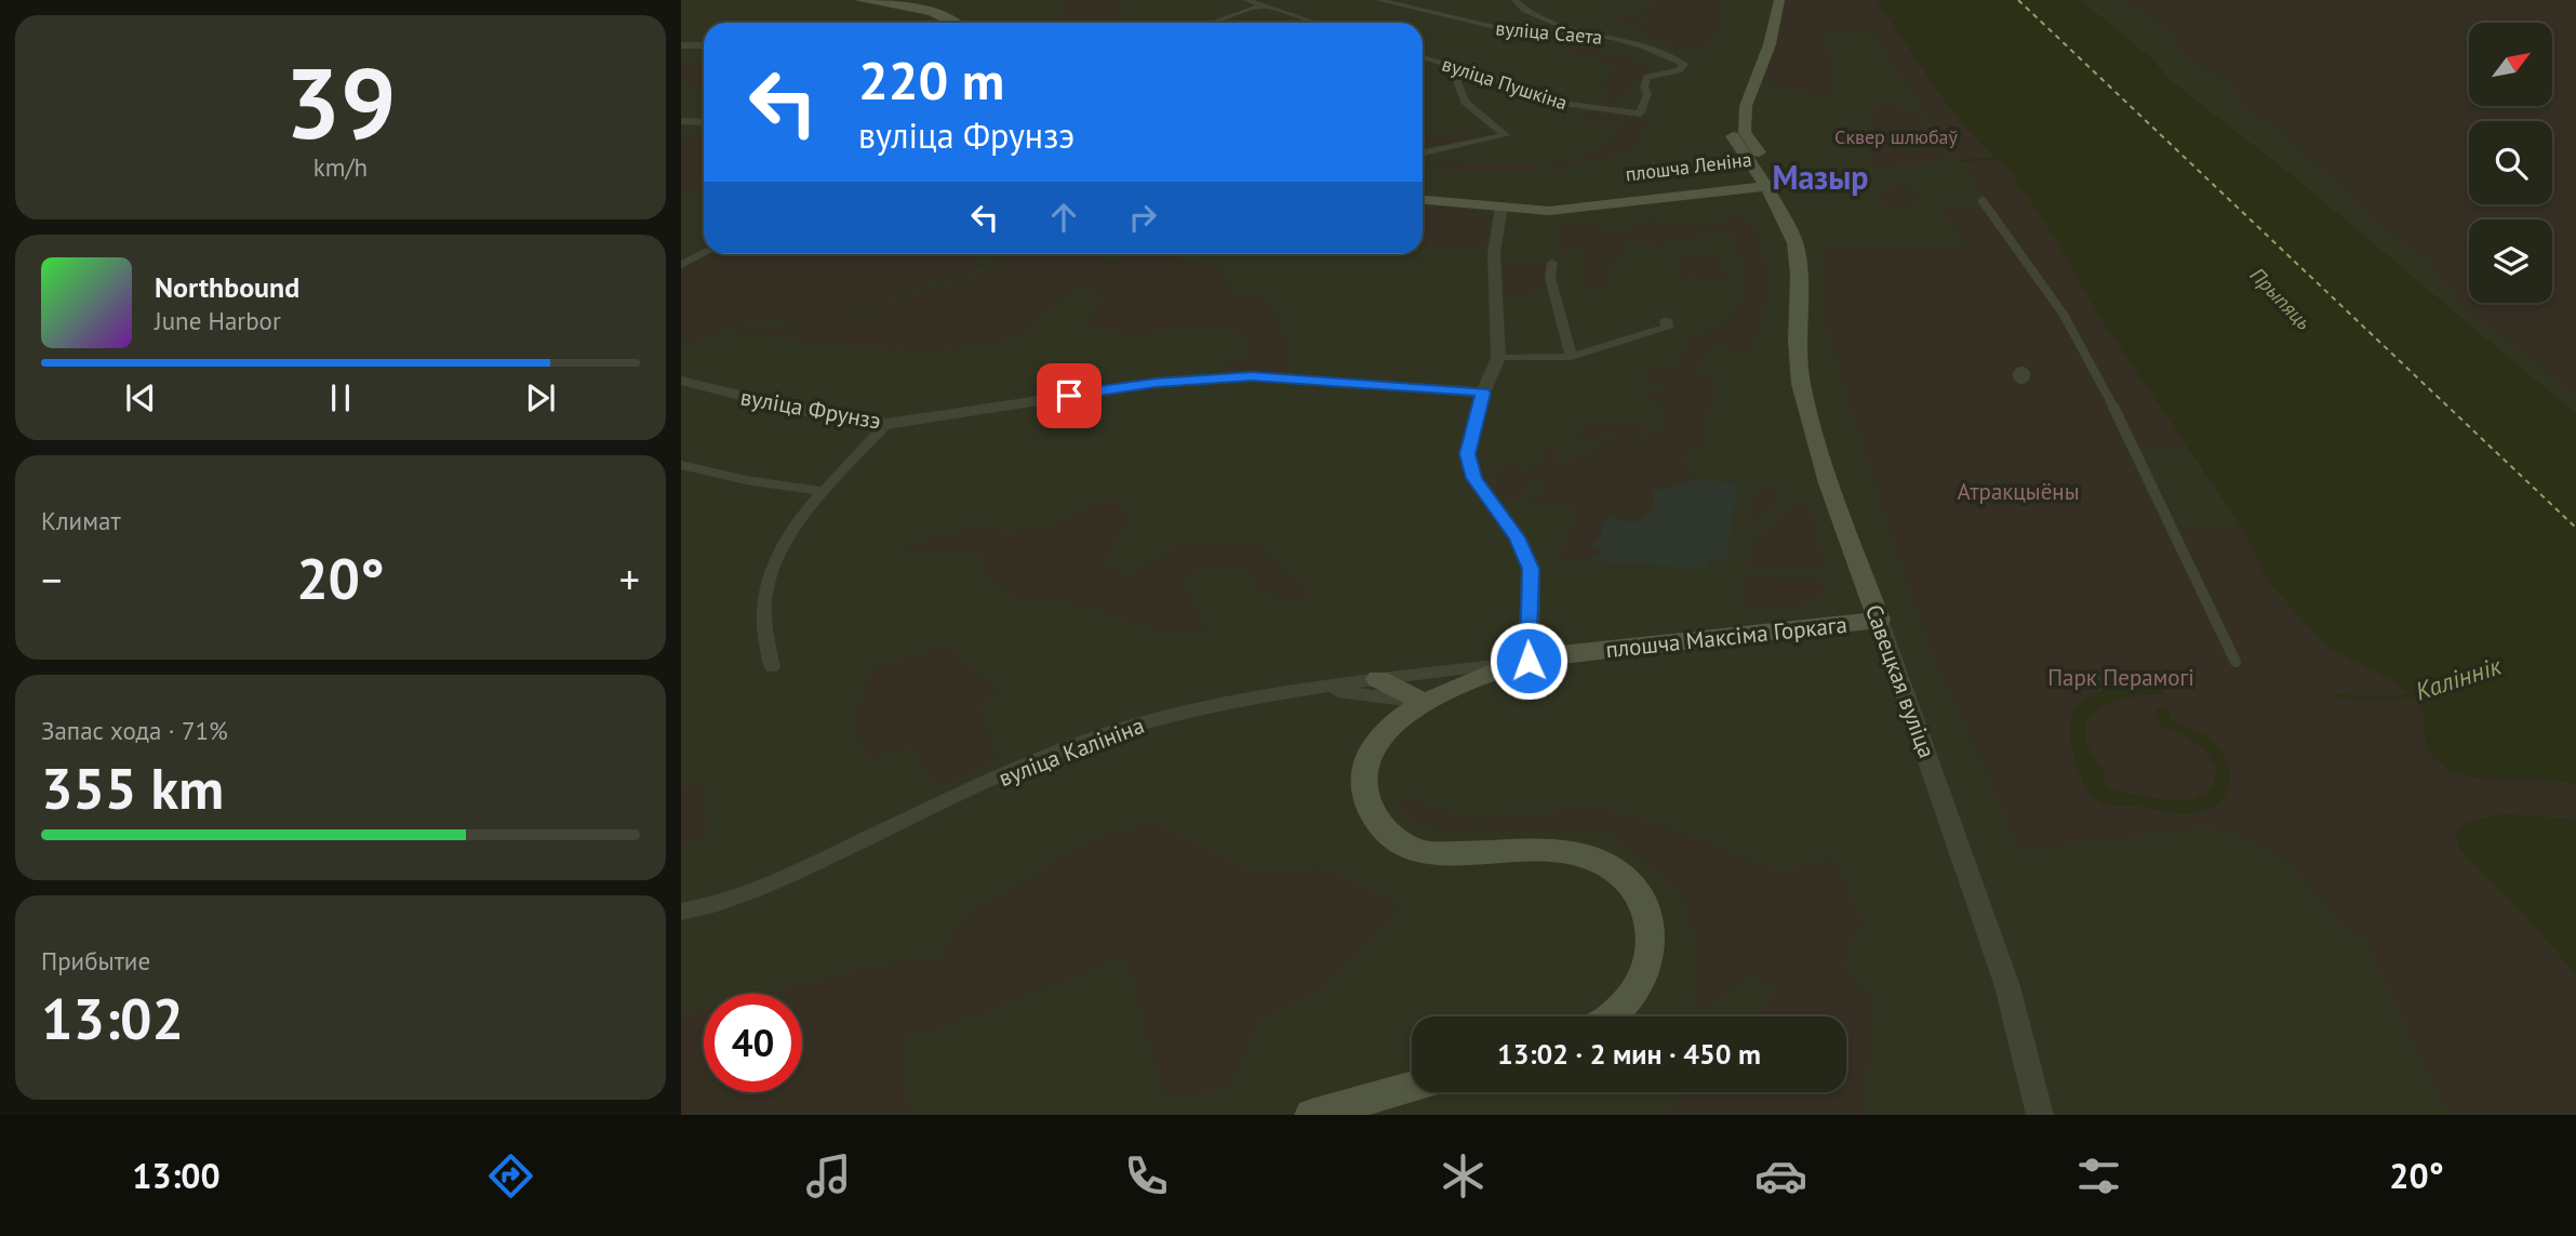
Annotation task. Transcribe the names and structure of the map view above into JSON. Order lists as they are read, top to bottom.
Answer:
{
  "streets": {
    "main road": ["плошча Леніна", "плошча Максіма Горкага", "Савецкая вуліца"],
    "street": [
      "вуліца Саета",
      "вуліца Пушкіна",
      "вуліца Фрунзэ",
      "вуліца Калініна"
    ]
  },
  "crossings": [
    ["вуліца Саета", "вуліца Пушкіна"],
    ["плошча Леніна", "Савецкая вуліца"],
    ["плошча Максіма Горкага", "Савецкая вуліца"],
    ["плошча Максіма Горкага", "вуліца Калініна"]
  ],
  "districts": ["Мазыр"],
  "water": ["Прыпяць", "Каліннік"],
  "parks": ["Сквер шлюбаў", "Атракцыёны", "Парк Перамогі"],
  "north": "top right",
  "page": {
    "tile": [
      ["39", "km/h"],
      "Климат",
      ["Запас хода · 71%", "355 km"],
      ["Прибытие", "13:02"]
    ],
    "turn": ["220 m", "вуліца Фрунзэ"],
    "song": ["Northbound", "June Harbor"],
    "heat": ["−", "20°", "+"],
    "limit": "40",
    "trip": "13:02 · 2 мин · 450 m",
    "tabs": ["13:00", "20°"]
  }
}
